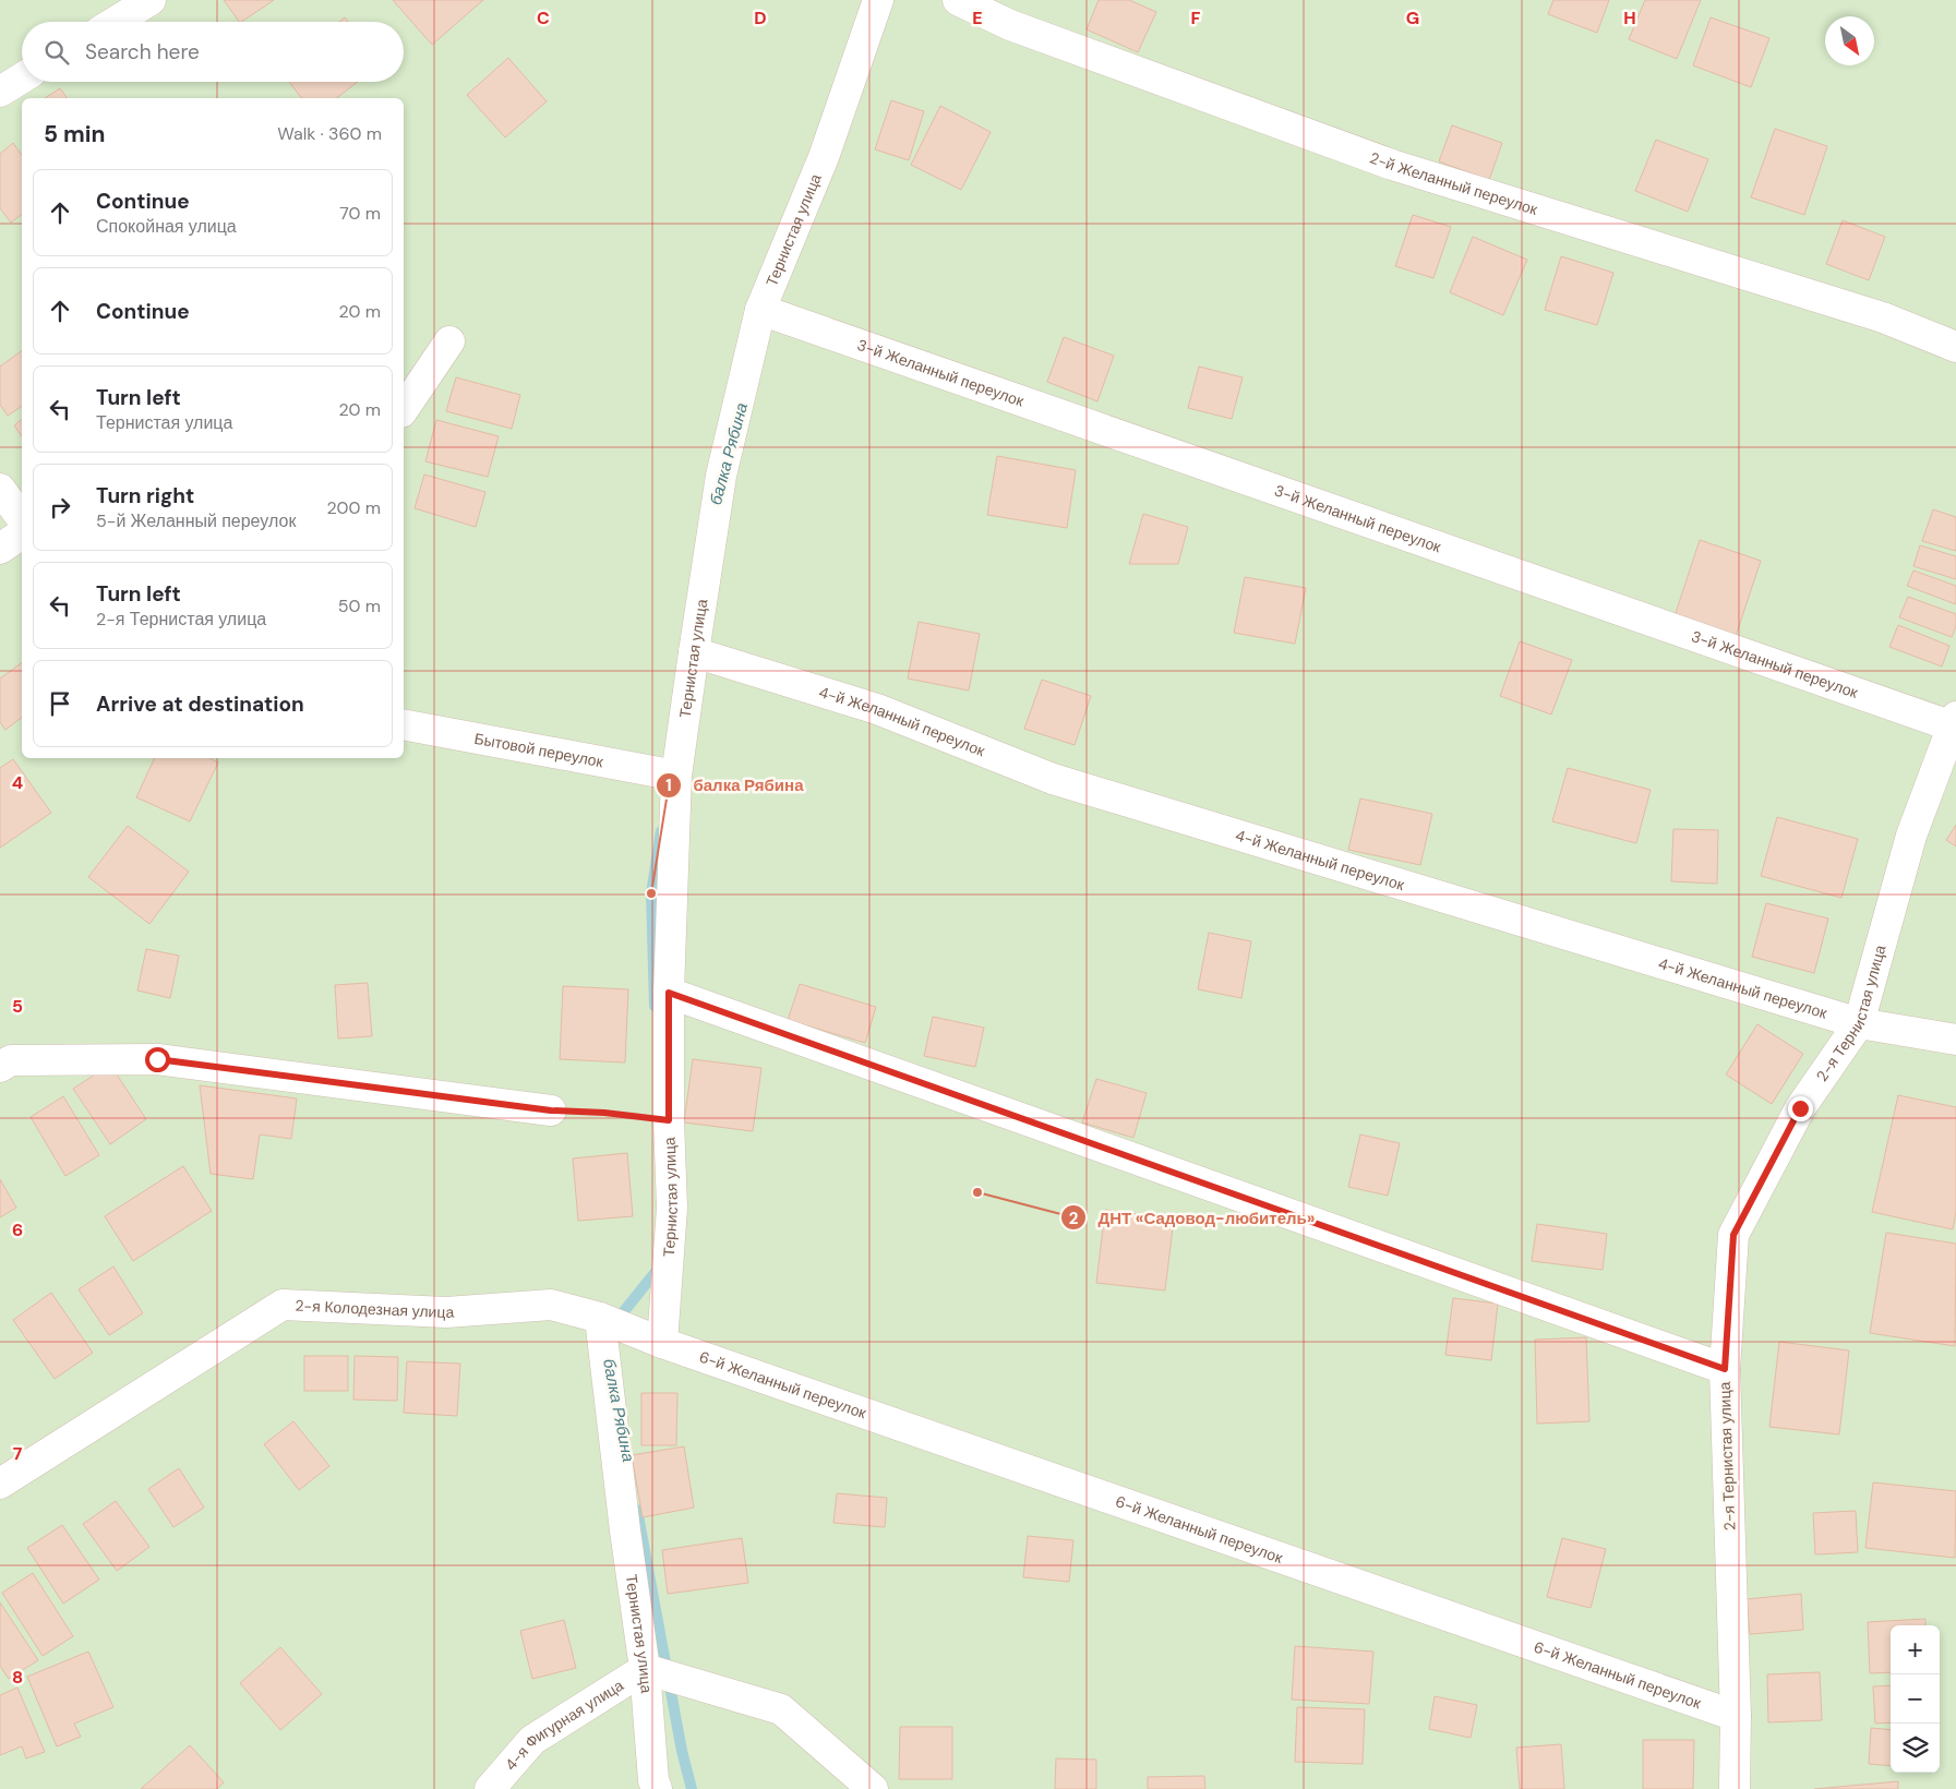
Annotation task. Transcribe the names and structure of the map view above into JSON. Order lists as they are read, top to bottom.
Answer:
{
  "streets": {
    "street": [
      "2-й Желанный переулок",
      "Тернистая улица",
      "3-й Желанный переулок",
      "4-й Желанный переулок",
      "Бытовой переулок",
      "2-я Тернистая улица",
      "2-я Колодезная улица",
      "6-й Желанный переулок",
      "4-я Фигурная улица"
    ]
  },
  "crossings": [
    ["Тернистая улица", "3-й Желанный переулок"],
    ["Тернистая улица", "4-й Желанный переулок"],
    ["Тернистая улица", "Бытовой переулок"],
    ["Тернистая улица", "2-я Колодезная улица"],
    ["Тернистая улица", "6-й Желанный переулок"],
    ["Тернистая улица", "4-я Фигурная улица"],
    ["3-й Желанный переулок", "2-я Тернистая улица"],
    ["4-й Желанный переулок", "2-я Тернистая улица"],
    ["2-я Тернистая улица", "6-й Желанный переулок"],
    ["2-я Колодезная улица", "6-й Желанный переулок"]
  ],
  "water": ["балка Рябина"],
  "places": ["балка Рябина", "ДНТ «Садовод-любитель»"],
  "north": "bottom right",
  "page": {
    "search": "Search here",
    "heading": ["5 min", "Walk · 360 m"],
    "list": [
      ["Continue", "Спокойная улица", "70 m"],
      ["Continue", "20 m"],
      ["Turn left", "Тернистая улица", "20 m"],
      ["Turn right", "5-й Желанный переулок", "200 m"],
      ["Turn left", "2-я Тернистая улица", "50 m"],
      "Arrive at destination"
    ],
    "map_buttons": ["+", "−"]
  },
  "grid": {
    "columns": [
      "C",
      "D",
      "E",
      "F",
      "G",
      "H"
    ],
    "rows": [
      "4",
      "5",
      "6",
      "7",
      "8"
    ]
  }
}
